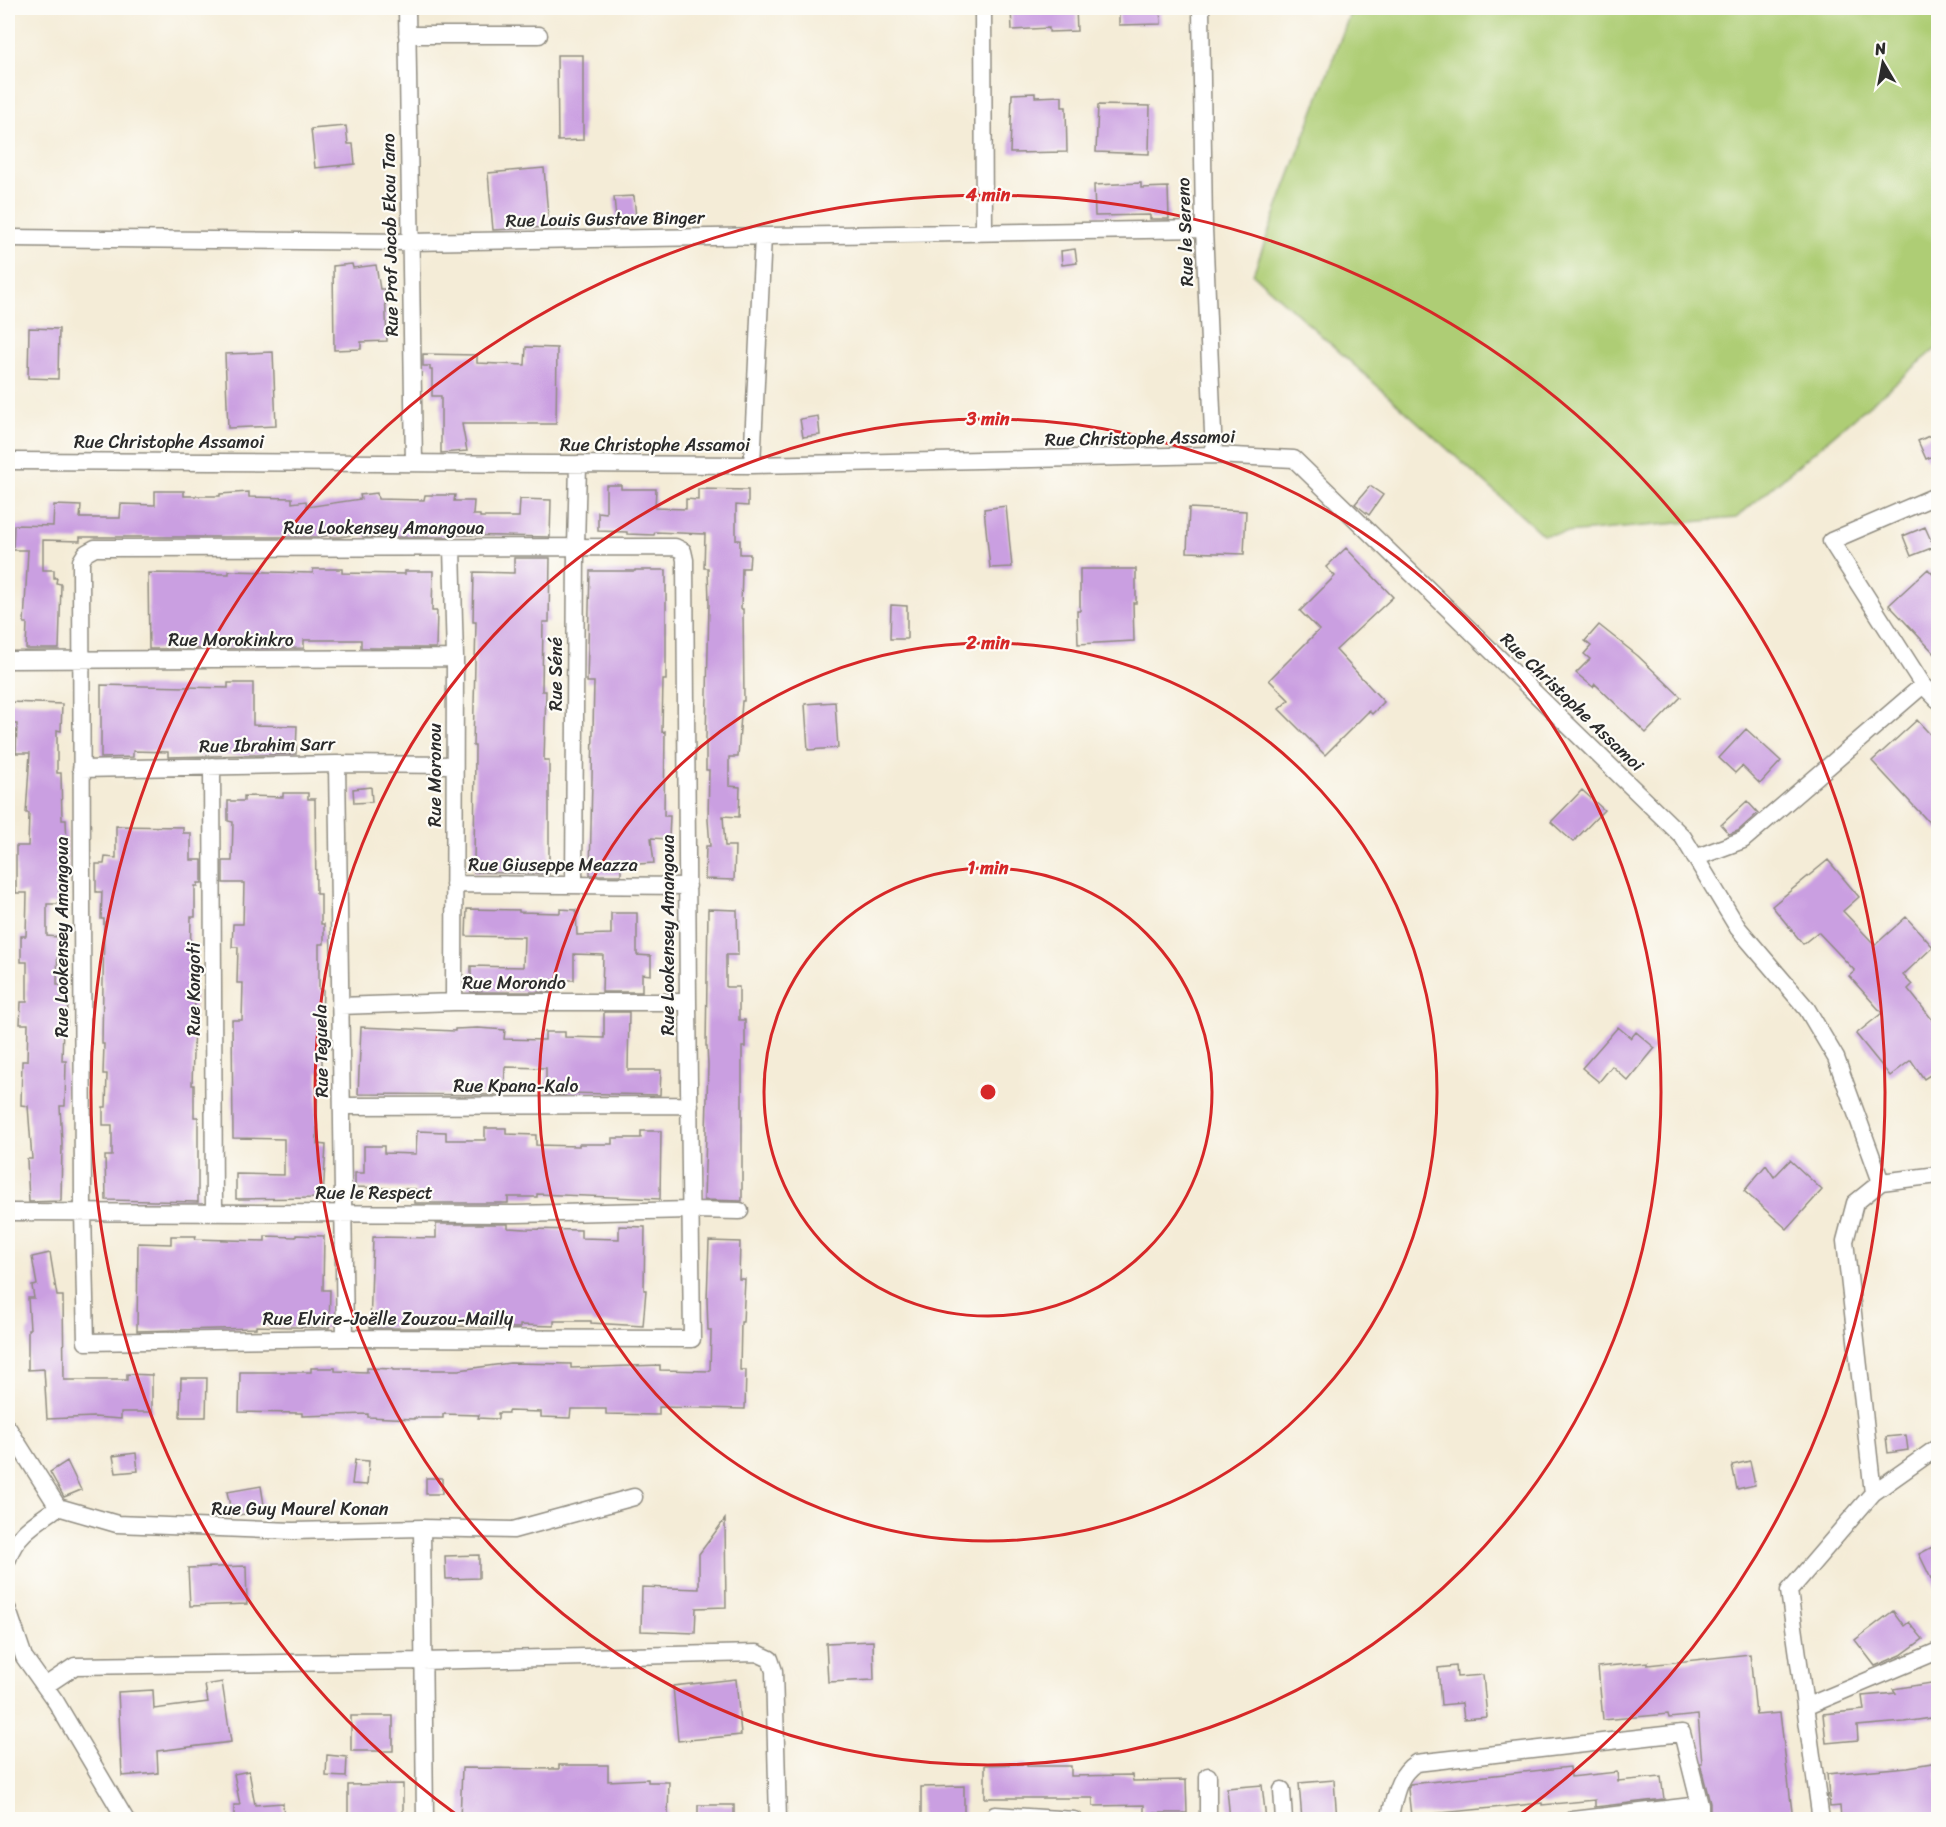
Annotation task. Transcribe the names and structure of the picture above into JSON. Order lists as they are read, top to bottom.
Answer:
{
  "streets": {
    "street": [
      "Rue Louis Gustave Binger",
      "Rue le Sereno",
      "Rue Prof Jacob Ekou Tano",
      "Rue Christophe Assamoi",
      "Rue Lookensey Amangoua",
      "Rue Morokinkro",
      "Rue Séné",
      "Rue Ibrahim Sarr",
      "Rue Moronou",
      "Rue Giuseppe Meazza",
      "Rue Morondo",
      "Rue Kongoti",
      "Rue Teguela",
      "Rue Kpana-Kalo",
      "Rue le Respect",
      "Rue Elvire-Joëlle Zouzou-Mailly",
      "Rue Guy Maurel Konan"
    ]
  },
  "crossings": [
    ["Rue Louis Gustave Binger", "Rue le Sereno"],
    ["Rue Louis Gustave Binger", "Rue Prof Jacob Ekou Tano"],
    ["Rue le Sereno", "Rue Christophe Assamoi"],
    ["Rue Prof Jacob Ekou Tano", "Rue Christophe Assamoi"],
    ["Rue Christophe Assamoi", "Rue Séné"],
    ["Rue Lookensey Amangoua", "Rue Morokinkro"],
    ["Rue Lookensey Amangoua", "Rue Séné"],
    ["Rue Lookensey Amangoua", "Rue Ibrahim Sarr"],
    ["Rue Lookensey Amangoua", "Rue Moronou"],
    ["Rue Lookensey Amangoua", "Rue Giuseppe Meazza"],
    ["Rue Lookensey Amangoua", "Rue Morondo"],
    ["Rue Lookensey Amangoua", "Rue Kpana-Kalo"],
    ["Rue Lookensey Amangoua", "Rue le Respect"],
    ["Rue Lookensey Amangoua", "Rue Elvire-Joëlle Zouzou-Mailly"],
    ["Rue Morokinkro", "Rue Moronou"],
    ["Rue Séné", "Rue Giuseppe Meazza"],
    ["Rue Ibrahim Sarr", "Rue Moronou"],
    ["Rue Ibrahim Sarr", "Rue Kongoti"],
    ["Rue Ibrahim Sarr", "Rue Teguela"],
    ["Rue Moronou", "Rue Giuseppe Meazza"],
    ["Rue Moronou", "Rue Morondo"],
    ["Rue Morondo", "Rue Teguela"],
    ["Rue Kongoti", "Rue le Respect"],
    ["Rue Teguela", "Rue Kpana-Kalo"],
    ["Rue Teguela", "Rue le Respect"],
    ["Rue Teguela", "Rue Elvire-Joëlle Zouzou-Mailly"],
    ["Rue le Respect", "Rue Elvire-Joëlle Zouzou-Mailly"]
  ],
  "north": "top",
  "rings": [
    "4 min",
    "3 min",
    "2 min",
    "1 min"
  ]
}
